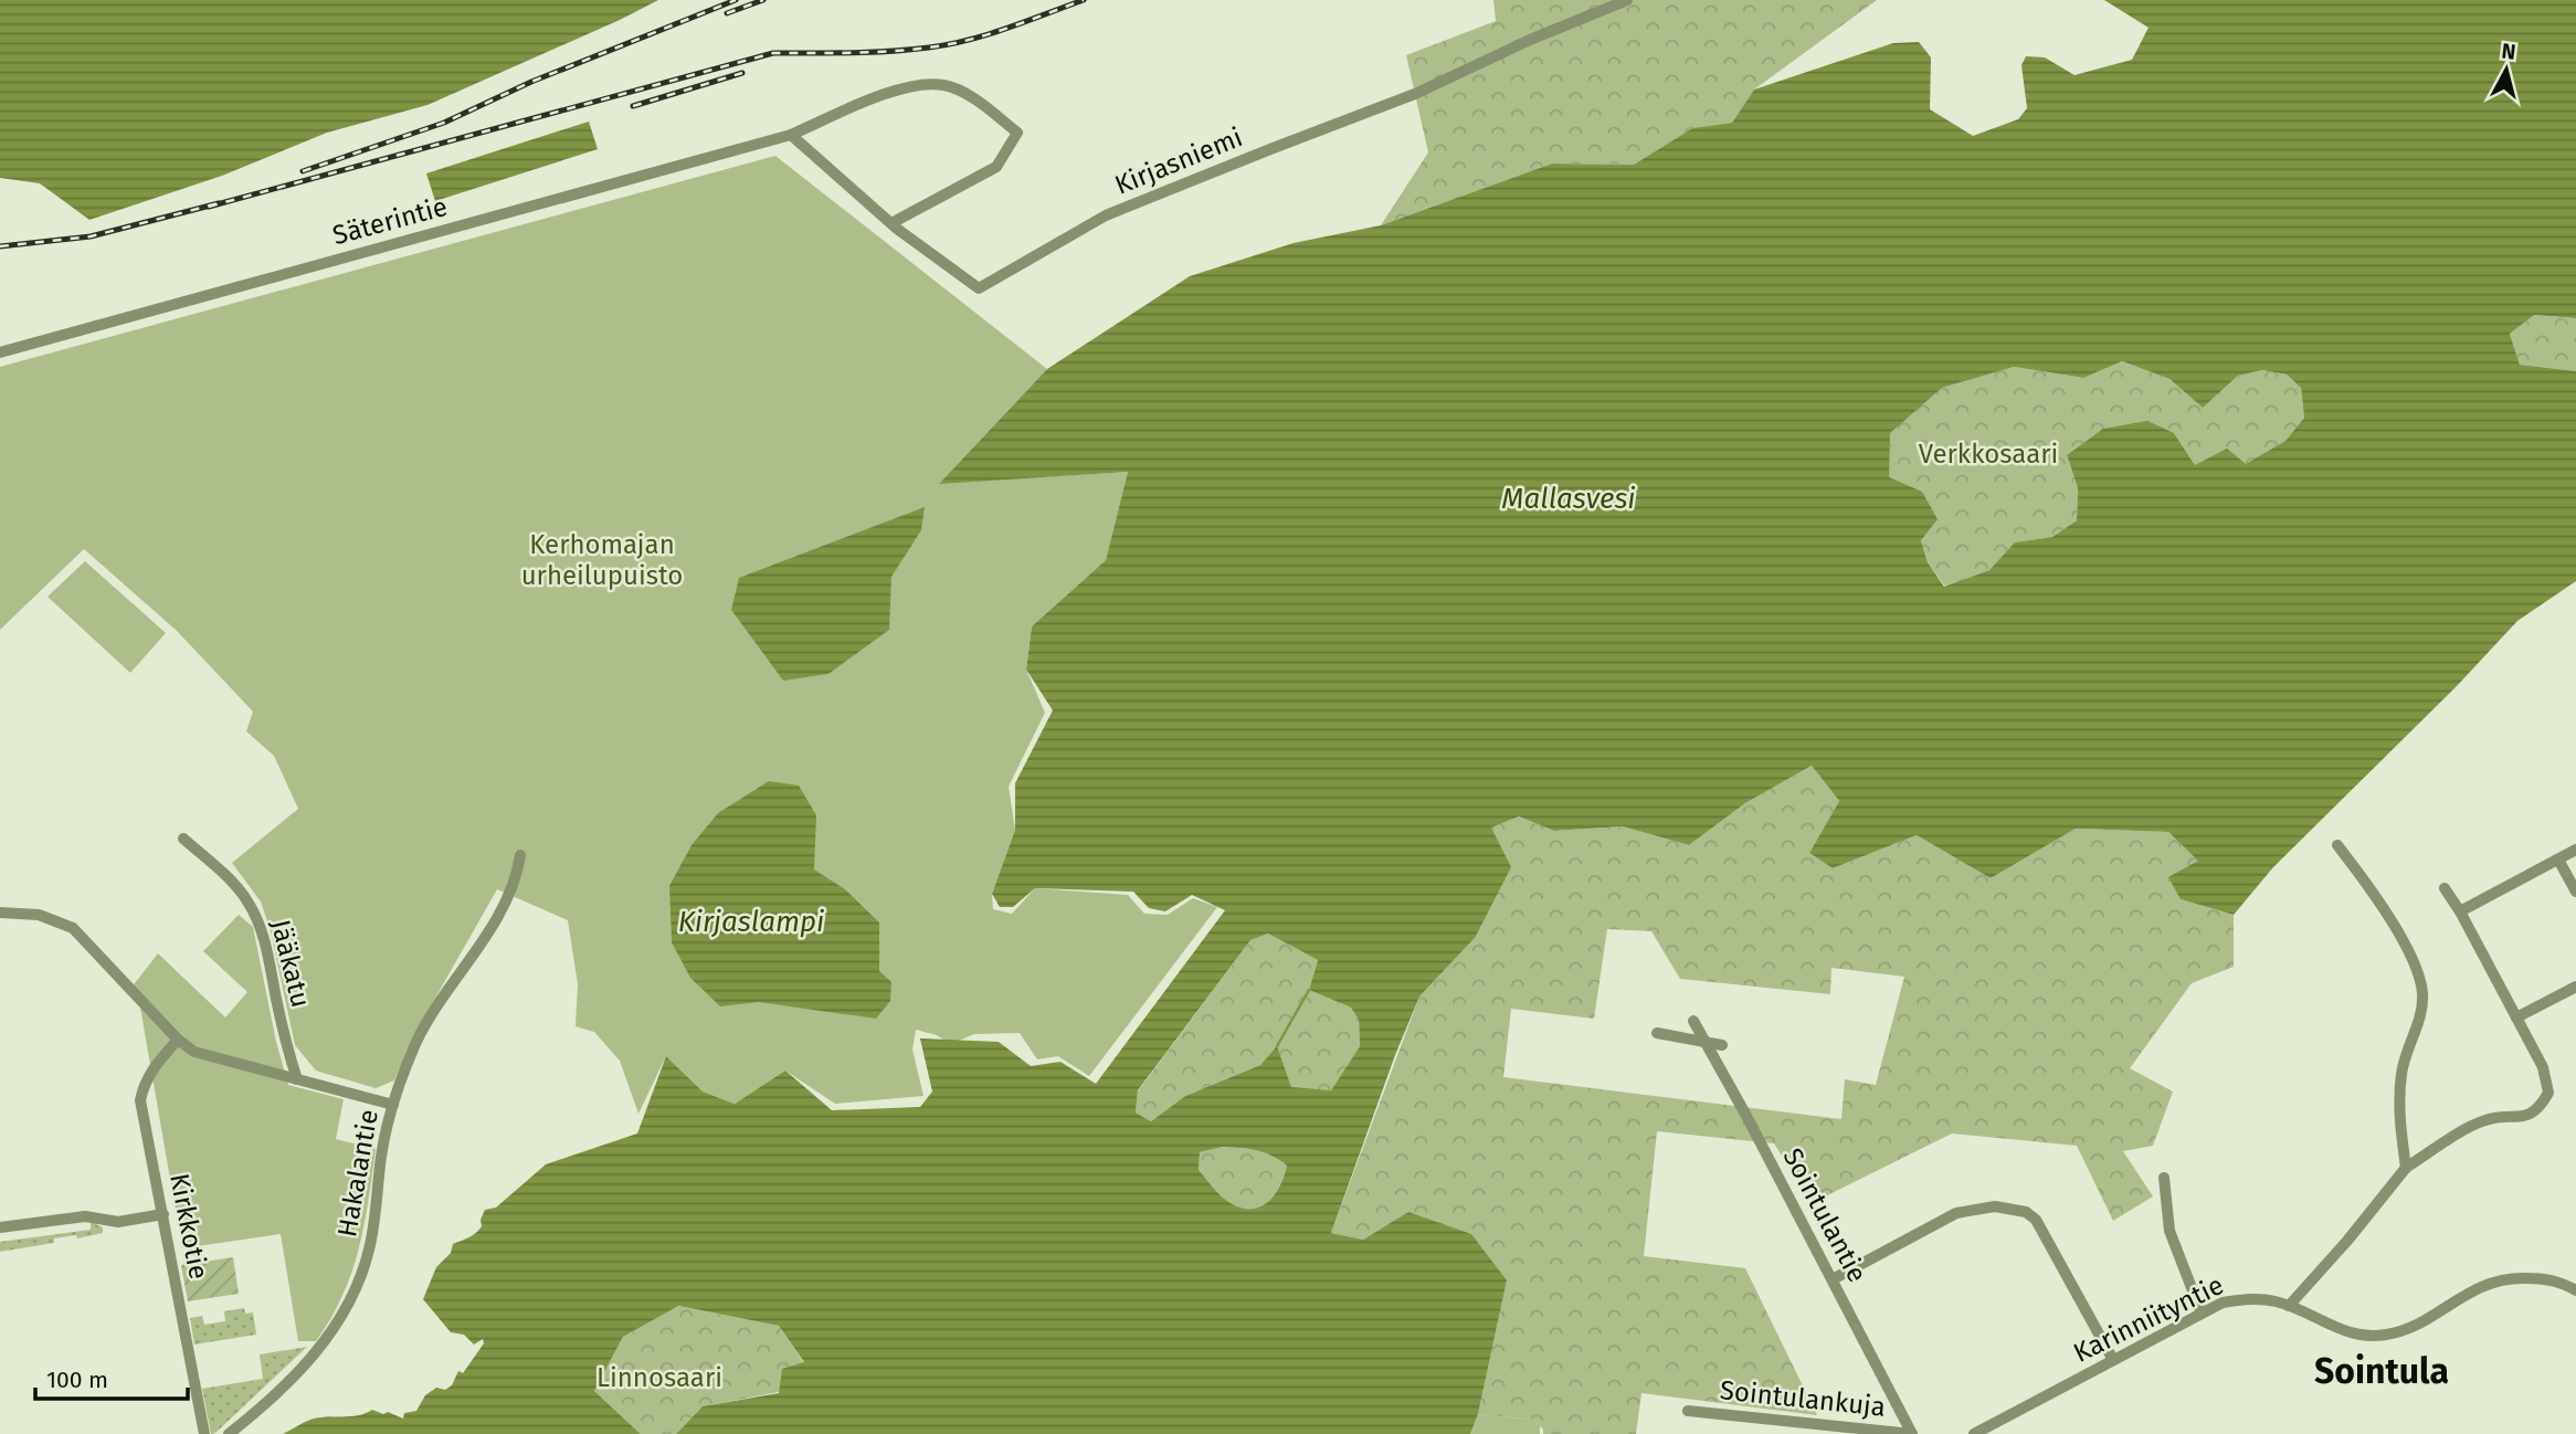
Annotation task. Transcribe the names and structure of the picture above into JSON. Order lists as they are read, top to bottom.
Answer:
{
  "streets": {
    "street": [
      "Kirjasniemi",
      "Säterintie",
      "Jääkatu",
      "Hakalantie",
      "Sointulantie",
      "Kirkkotie",
      "Karinniityntie",
      "Sointulankuja"
    ]
  },
  "crossings": [
    ["Kirjasniemi", "Säterintie"],
    ["Sointulantie", "Sointulankuja"]
  ],
  "districts": ["Sointula"],
  "water": ["Mallasvesi", "Kirjaslampi"],
  "parks": ["Verkkosaari", "Kerhomajan urheilupuisto", "Linnosaari"],
  "scale_bar": "100 m",
  "north": "top"
}
